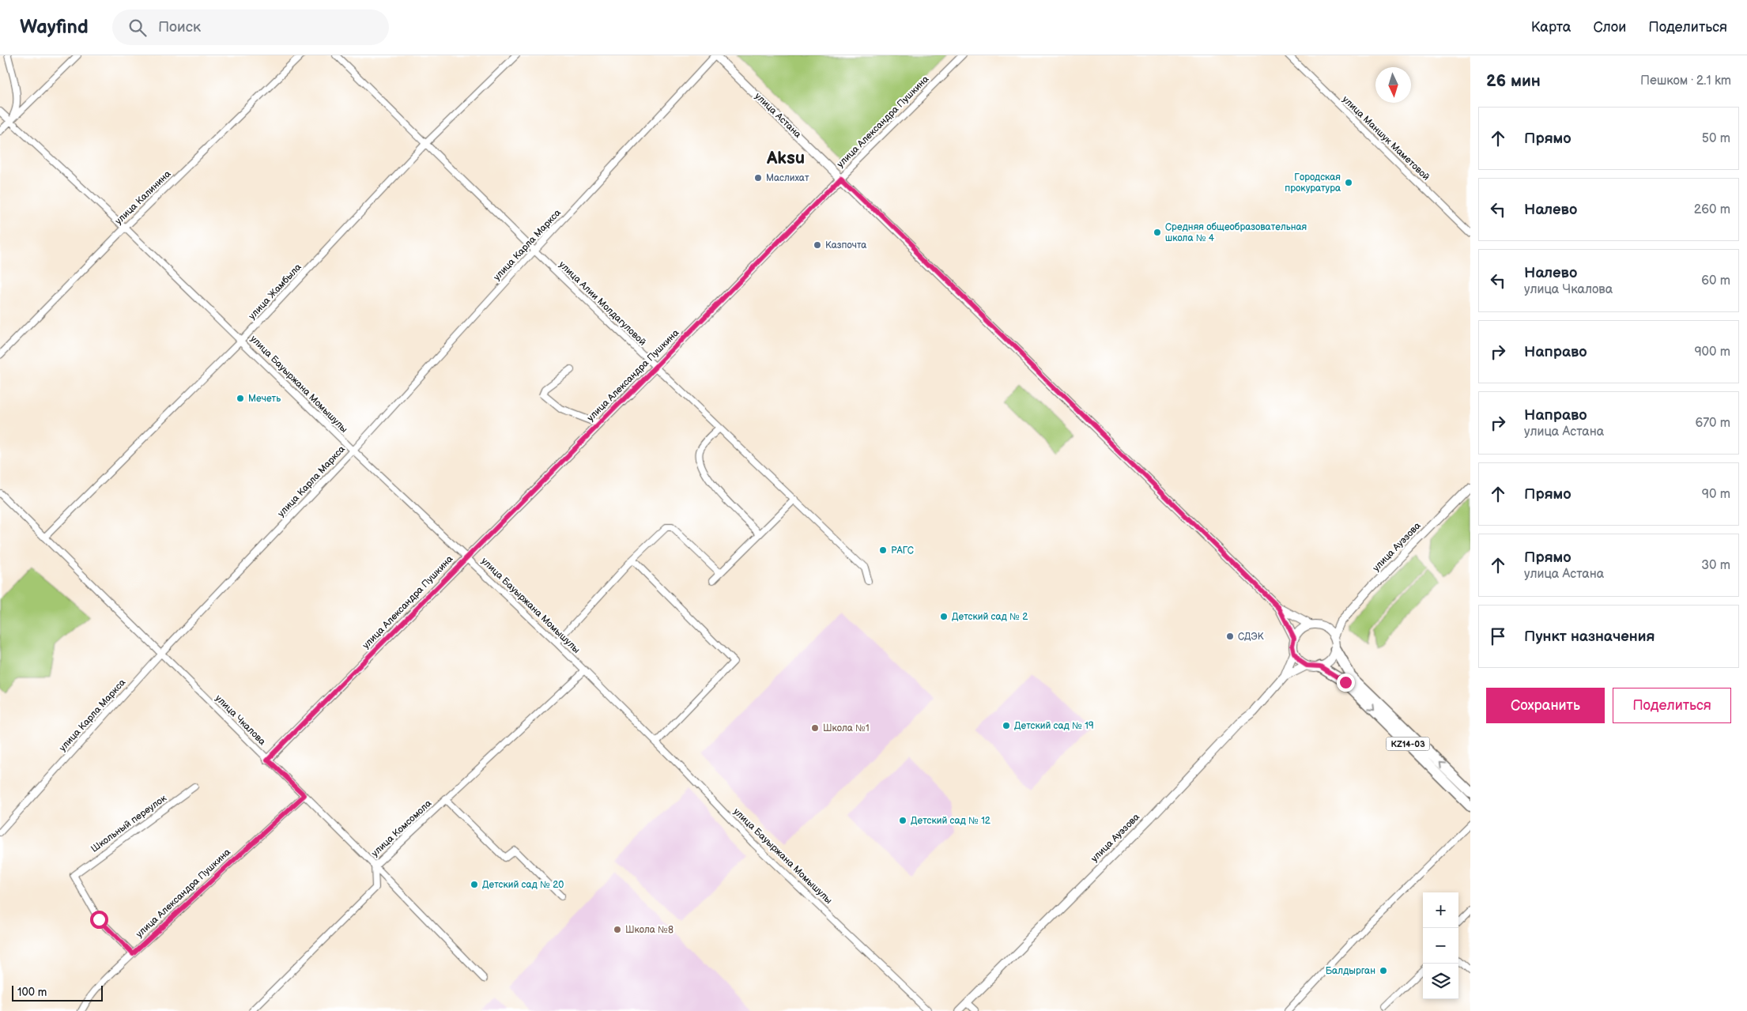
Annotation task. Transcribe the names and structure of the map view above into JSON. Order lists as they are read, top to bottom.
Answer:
{
  "streets": {
    "main road": ["KZ14-03"],
    "street": [
      "улица Астана",
      "улица Александра Пушкина",
      "улица Маншук Маметовой",
      "улица Калинина",
      "улица Карла Маркса",
      "улица Жамбыла",
      "улица Алии Молдагуловой",
      "улица Бауыржана Момышулы",
      "улица Ауэзова",
      "улица Чкалова",
      "Школьный переулок",
      "улица Комсомола"
    ]
  },
  "crossings": [
    ["улица Астана", "улица Александра Пушкина"],
    ["улица Астана", "улица Карла Маркса"],
    ["улица Александра Пушкина", "улица Алии Молдагуловой"],
    ["улица Александра Пушкина", "улица Бауыржана Момышулы"],
    ["улица Александра Пушкина", "улица Чкалова"],
    ["улица Александра Пушкина", "Школьный переулок"],
    ["улица Калинина", "улица Бауыржана Момышулы"],
    ["улица Карла Маркса", "улица Алии Молдагуловой"],
    ["улица Карла Маркса", "улица Бауыржана Момышулы"],
    ["улица Карла Маркса", "улица Чкалова"],
    ["улица Жамбыла", "улица Алии Молдагуловой"],
    ["улица Жамбыла", "улица Бауыржана Момышулы"],
    ["улица Жамбыла", "улица Чкалова"],
    ["улица Бауыржана Момышулы", "улица Комсомола"],
    ["улица Ауэзова", "KZ14-03"],
    ["улица Чкалова", "улица Комсомола"]
  ],
  "districts": ["Aksu"],
  "places": [
    "Маслихат",
    "Городская прокуратура",
    "Средняя общеобразовательная школа № 4",
    "Казпочта",
    "Мечеть",
    "РАГС",
    "Детский сад № 2",
    "СДЭК",
    "Детский сад № 19",
    "Школа №1",
    "Детский сад № 12",
    "Детский сад № 20",
    "Школа №8",
    "Балдырган"
  ],
  "scale_bar": "100 m",
  "north": "bottom",
  "page": {
    "header": "Wayfind",
    "search": "Поиск",
    "nav": ["Карта", "Слои", "Поделиться"],
    "heading": ["26 мин", "Пешком · 2.1 km"],
    "list": [
      ["Прямо", "50 m"],
      ["Налево", "260 m"],
      ["Налево", "улица Чкалова", "60 m"],
      ["Направо", "900 m"],
      ["Направо", "улица Астана", "670 m"],
      ["Прямо", "90 m"],
      ["Прямо", "улица Астана", "30 m"],
      "Пункт назначения"
    ],
    "buttons": ["Сохранить", "Поделиться"],
    "map_buttons": ["+", "−"],
    "scale": "100 m"
  }
}
